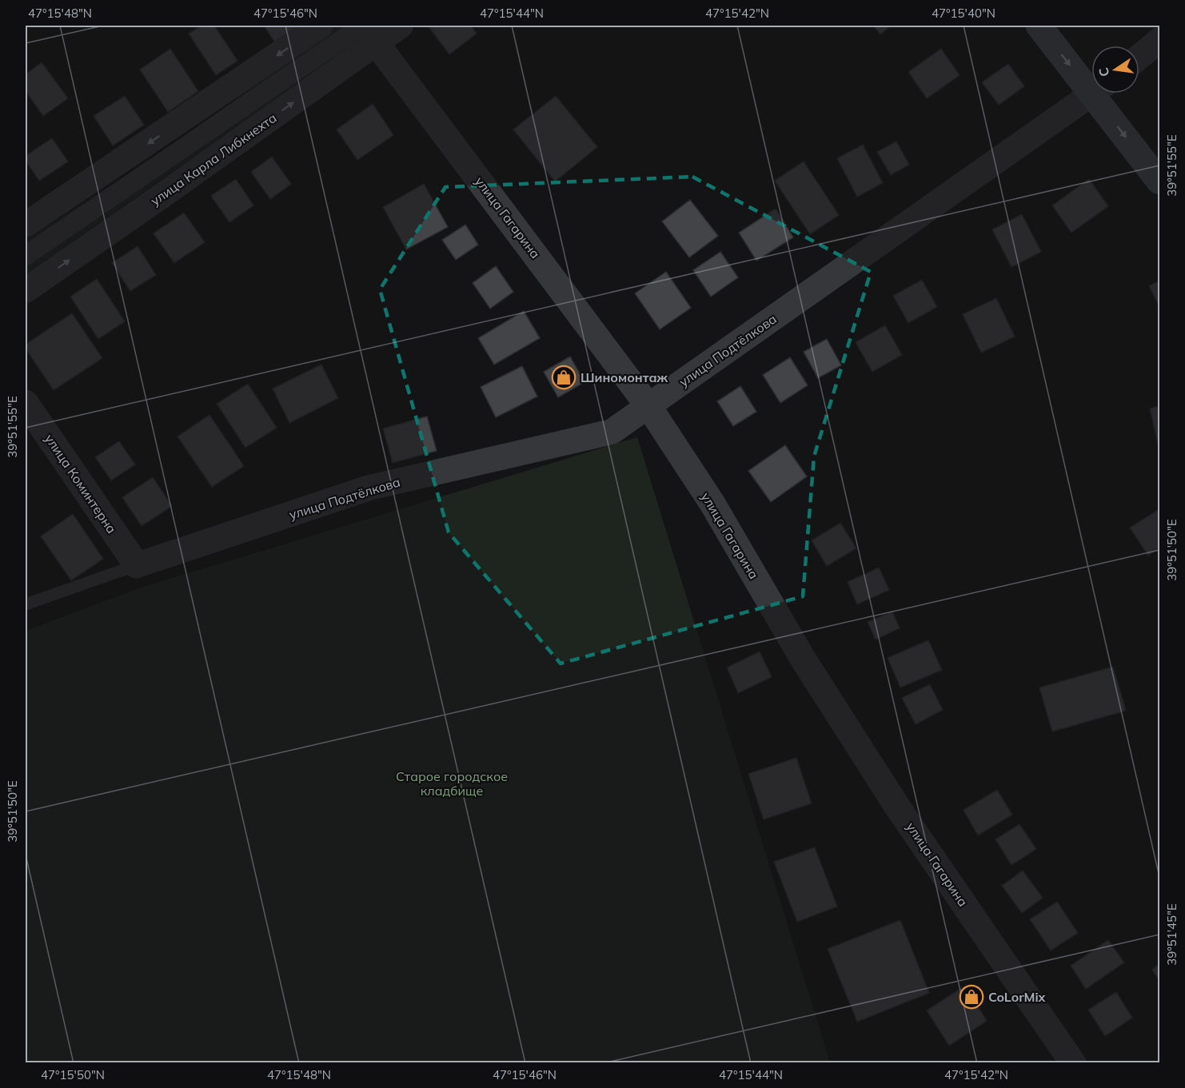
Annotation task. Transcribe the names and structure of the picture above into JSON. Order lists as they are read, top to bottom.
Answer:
{
  "streets": {
    "street": [
      "улица Карла Либкнехта",
      "улица Гагарина",
      "улица Подтёлкова",
      "улица Коминтерна"
    ]
  },
  "crossings": [
    ["улица Карла Либкнехта", "улица Гагарина"],
    ["улица Гагарина", "улица Подтёлкова"],
    ["улица Подтёлкова", "улица Коминтерна"]
  ],
  "parks": ["Старое городское кладбище"],
  "places": {
    "shop": ["Шиномонтаж", "CoLorMix"]
  },
  "north": "left",
  "coordinates": [
    "47°15'48\"N",
    "47°15'46\"N",
    "47°15'44\"N",
    "47°15'42\"N",
    "47°15'40\"N",
    "39°51'55\"E",
    "39°51'50\"E",
    "39°51'45\"E",
    "47°15'50\"N"
  ]
}
